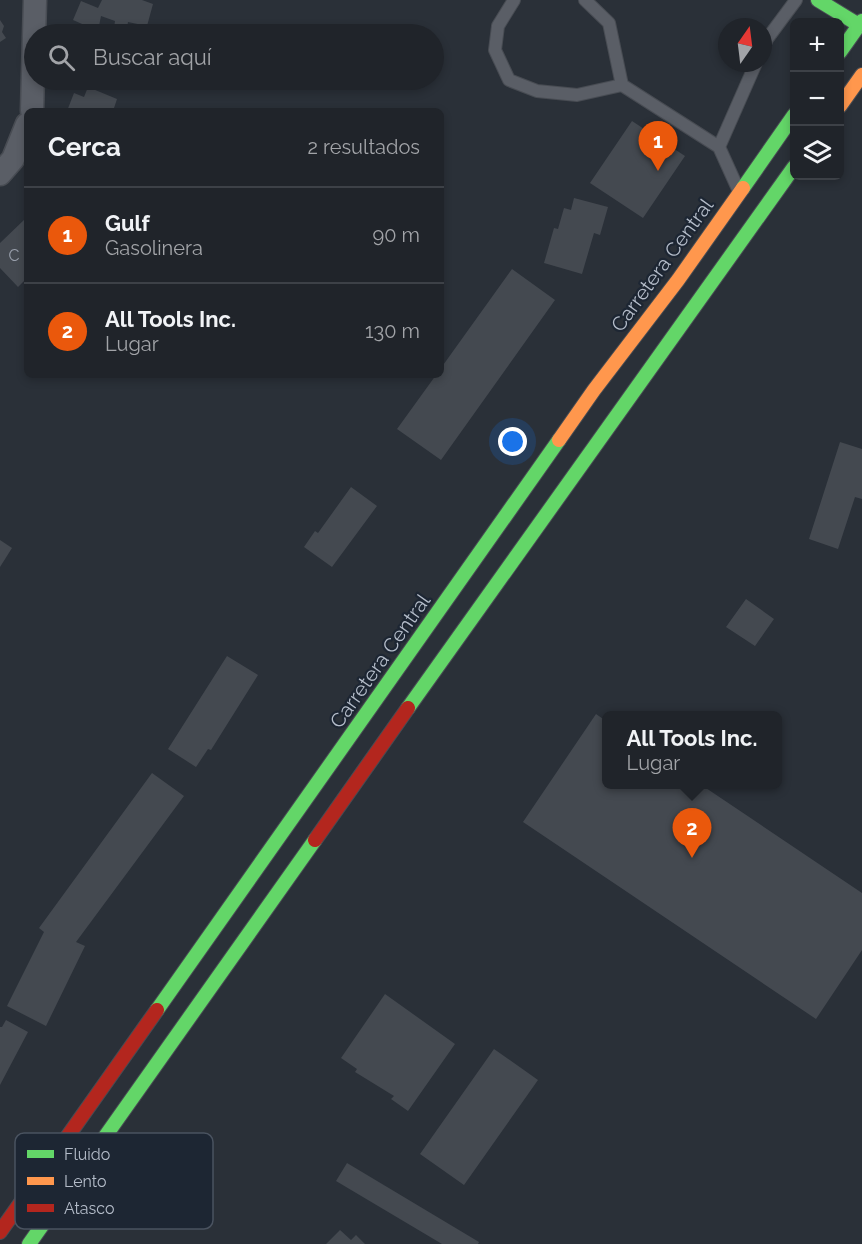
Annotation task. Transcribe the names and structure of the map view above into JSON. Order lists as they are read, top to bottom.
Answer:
{
  "streets": {
    "main road": ["Carretera Central"]
  },
  "house_numbers": ["C"],
  "legend": ["Fluido", "Lento", "Atasco"],
  "north": "top",
  "page": {
    "map_buttons": ["+", "−"],
    "search": "Buscar aquí",
    "heading": ["Cerca", "2 resultados"],
    "pins": ["1", "2"],
    "list": [
      {
        "mark": "1",
        "name": "Gulf",
        "note": "Gasolinera",
        "value": "90 m"
      },
      {
        "mark": "2",
        "name": "All Tools Inc.",
        "note": "Lugar",
        "value": "130 m"
      }
    ],
    "popup": ["All Tools Inc.", "Lugar"]
  }
}
